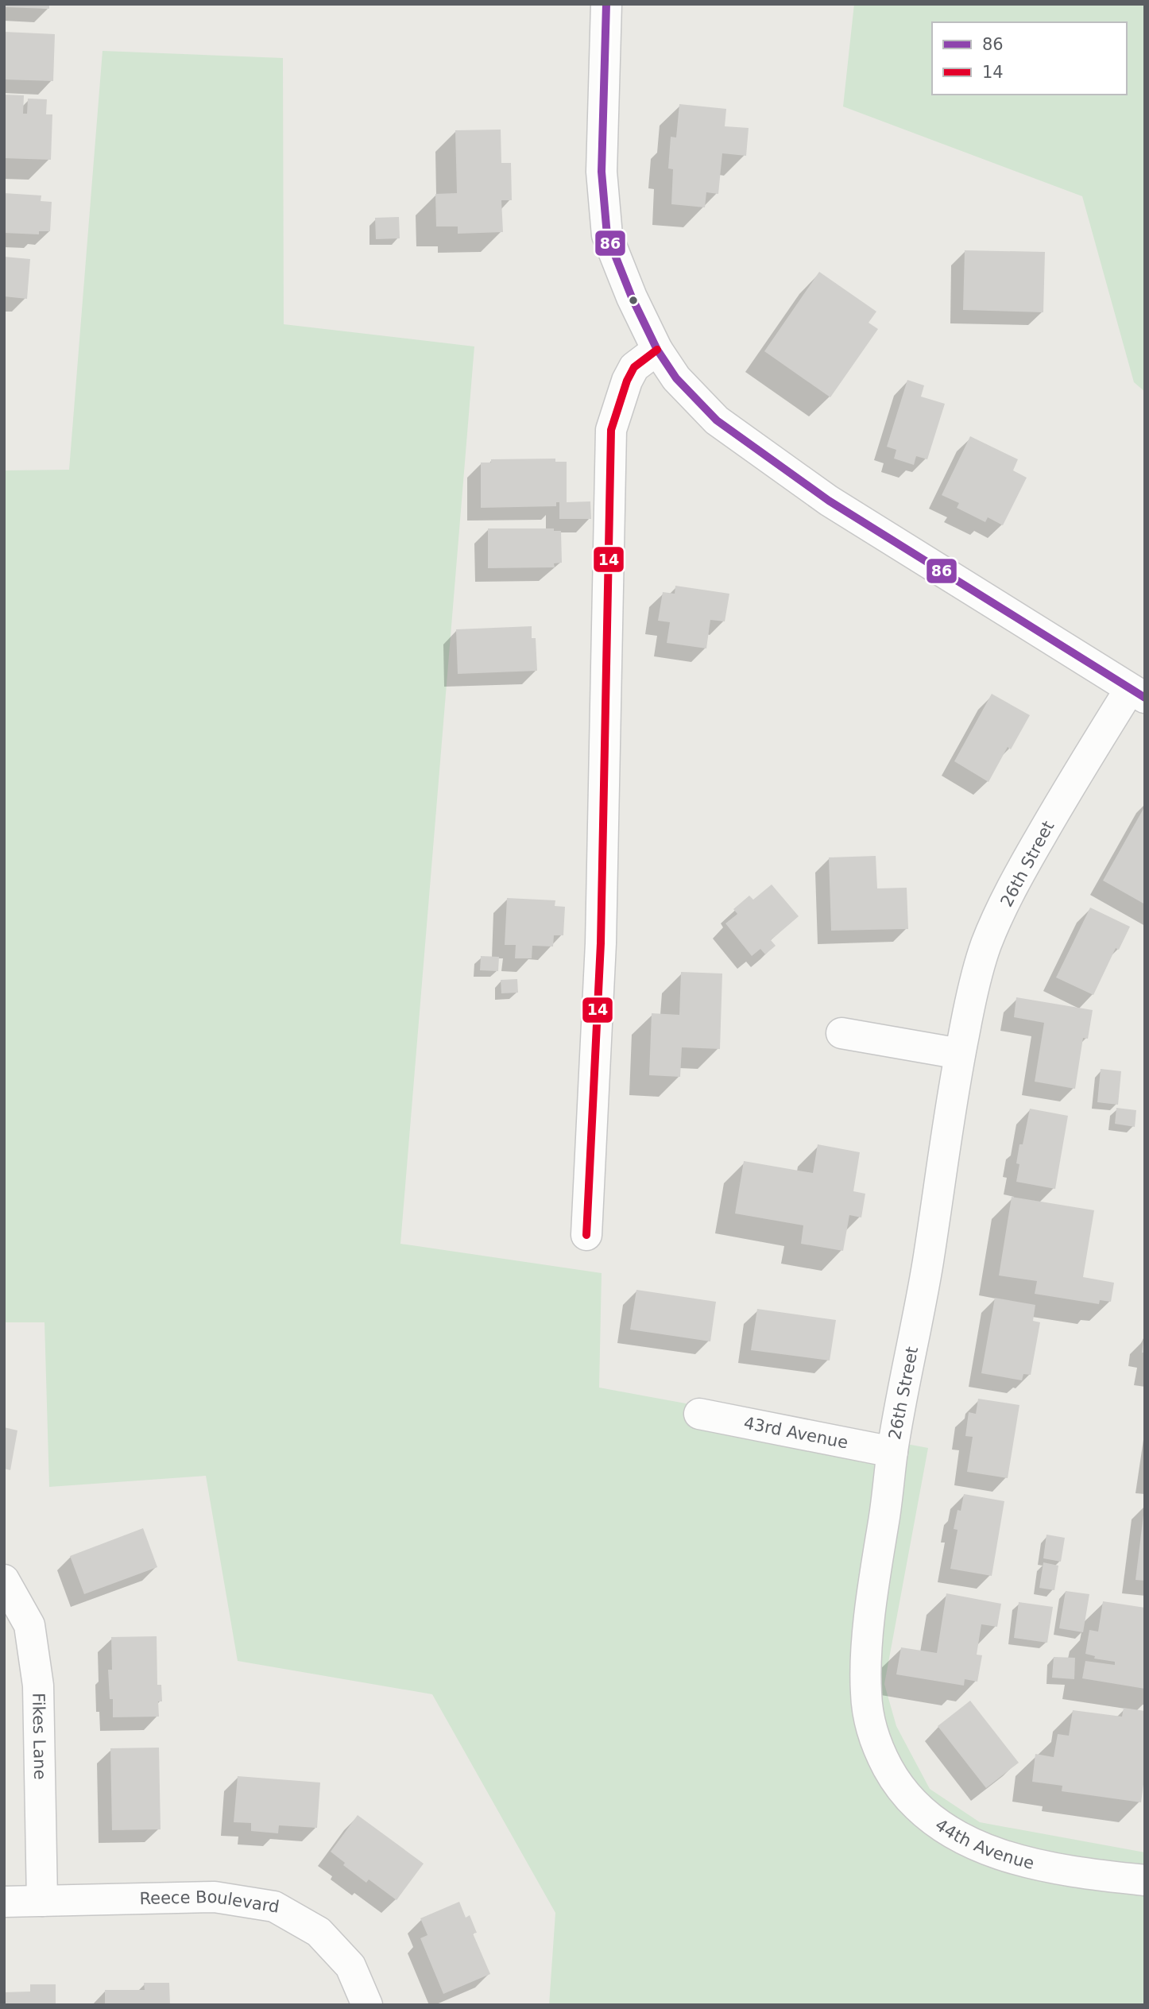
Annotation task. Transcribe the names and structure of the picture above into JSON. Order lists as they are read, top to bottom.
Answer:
{
  "streets": {
    "street": [
      "26th Street",
      "43rd Avenue",
      "Fikes Lane",
      "44th Avenue",
      "Reece Boulevard"
    ]
  },
  "crossings": [
    ["26th Street", "43rd Avenue"],
    ["26th Street", "44th Avenue"],
    ["Fikes Lane", "Reece Boulevard"]
  ],
  "lines": ["transit line 86", "transit line 14"],
  "legend": ["86", "14"]
}
